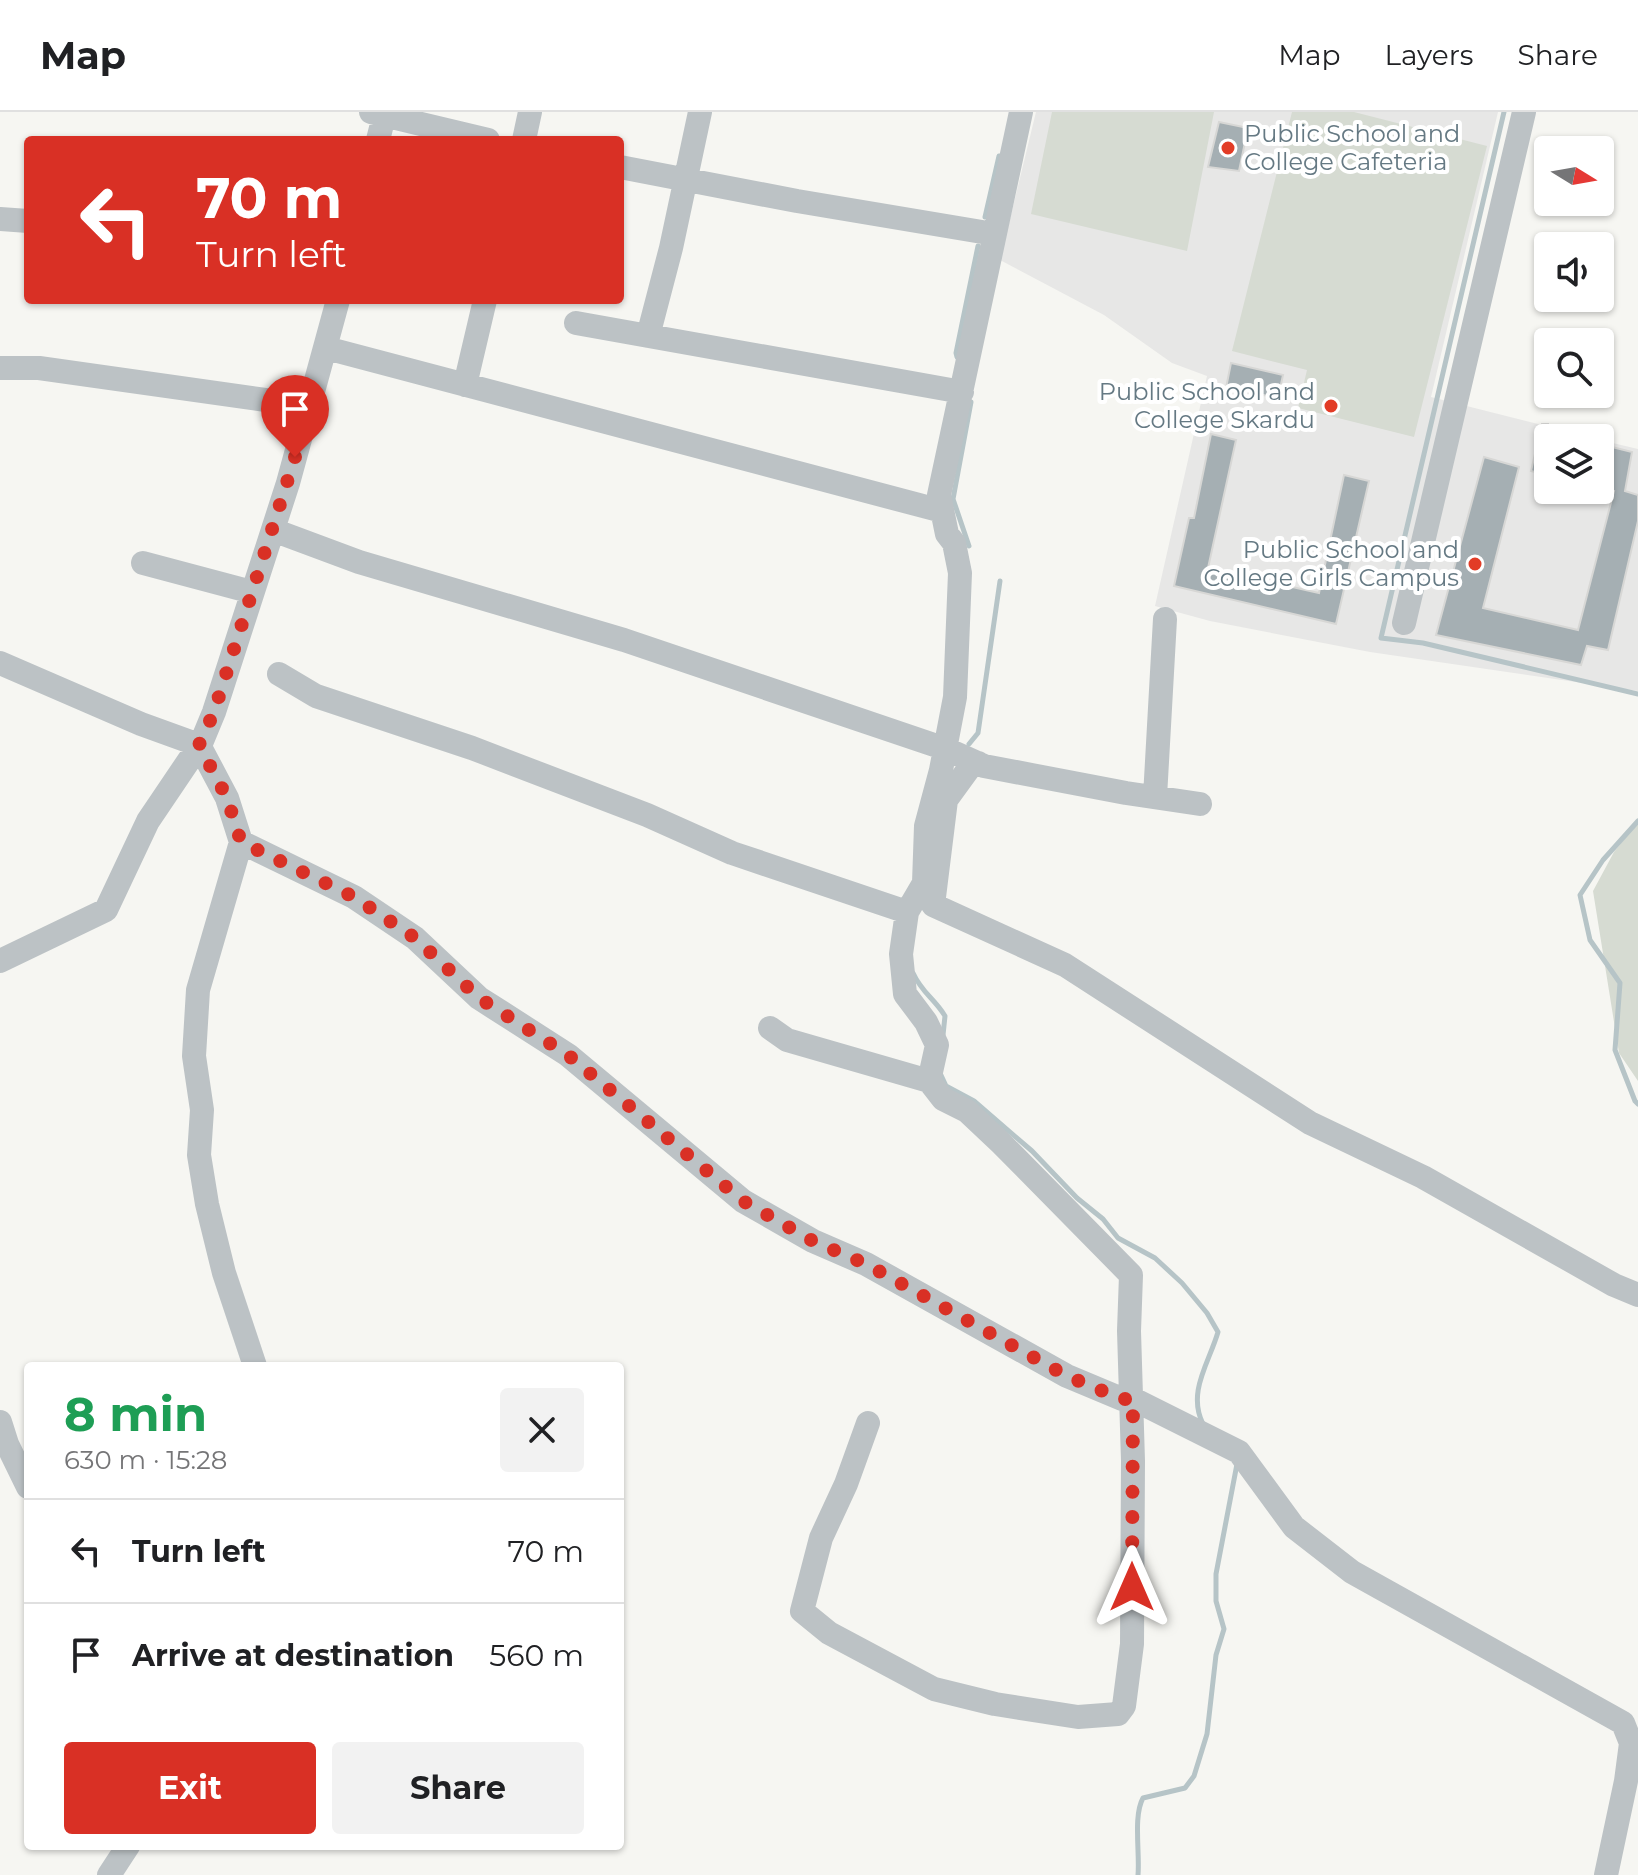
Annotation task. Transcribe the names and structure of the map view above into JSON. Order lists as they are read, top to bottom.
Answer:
{
  "places": ["Public School and College Cafeteria", "Public School and College Skardu", "Public School and College Girls Campus"],
  "north": "right",
  "page": {
    "header": "Map",
    "nav": ["Map", "Layers", "Share"],
    "turn": ["70 m", "Turn left"],
    "heading": ["8 min", "630 m · 15:28"],
    "list": [
      {
        "name": "Turn left",
        "value": "70 m"
      },
      {
        "name": "Arrive at destination",
        "value": "560 m"
      }
    ],
    "buttons": ["Exit", "Share"]
  }
}
